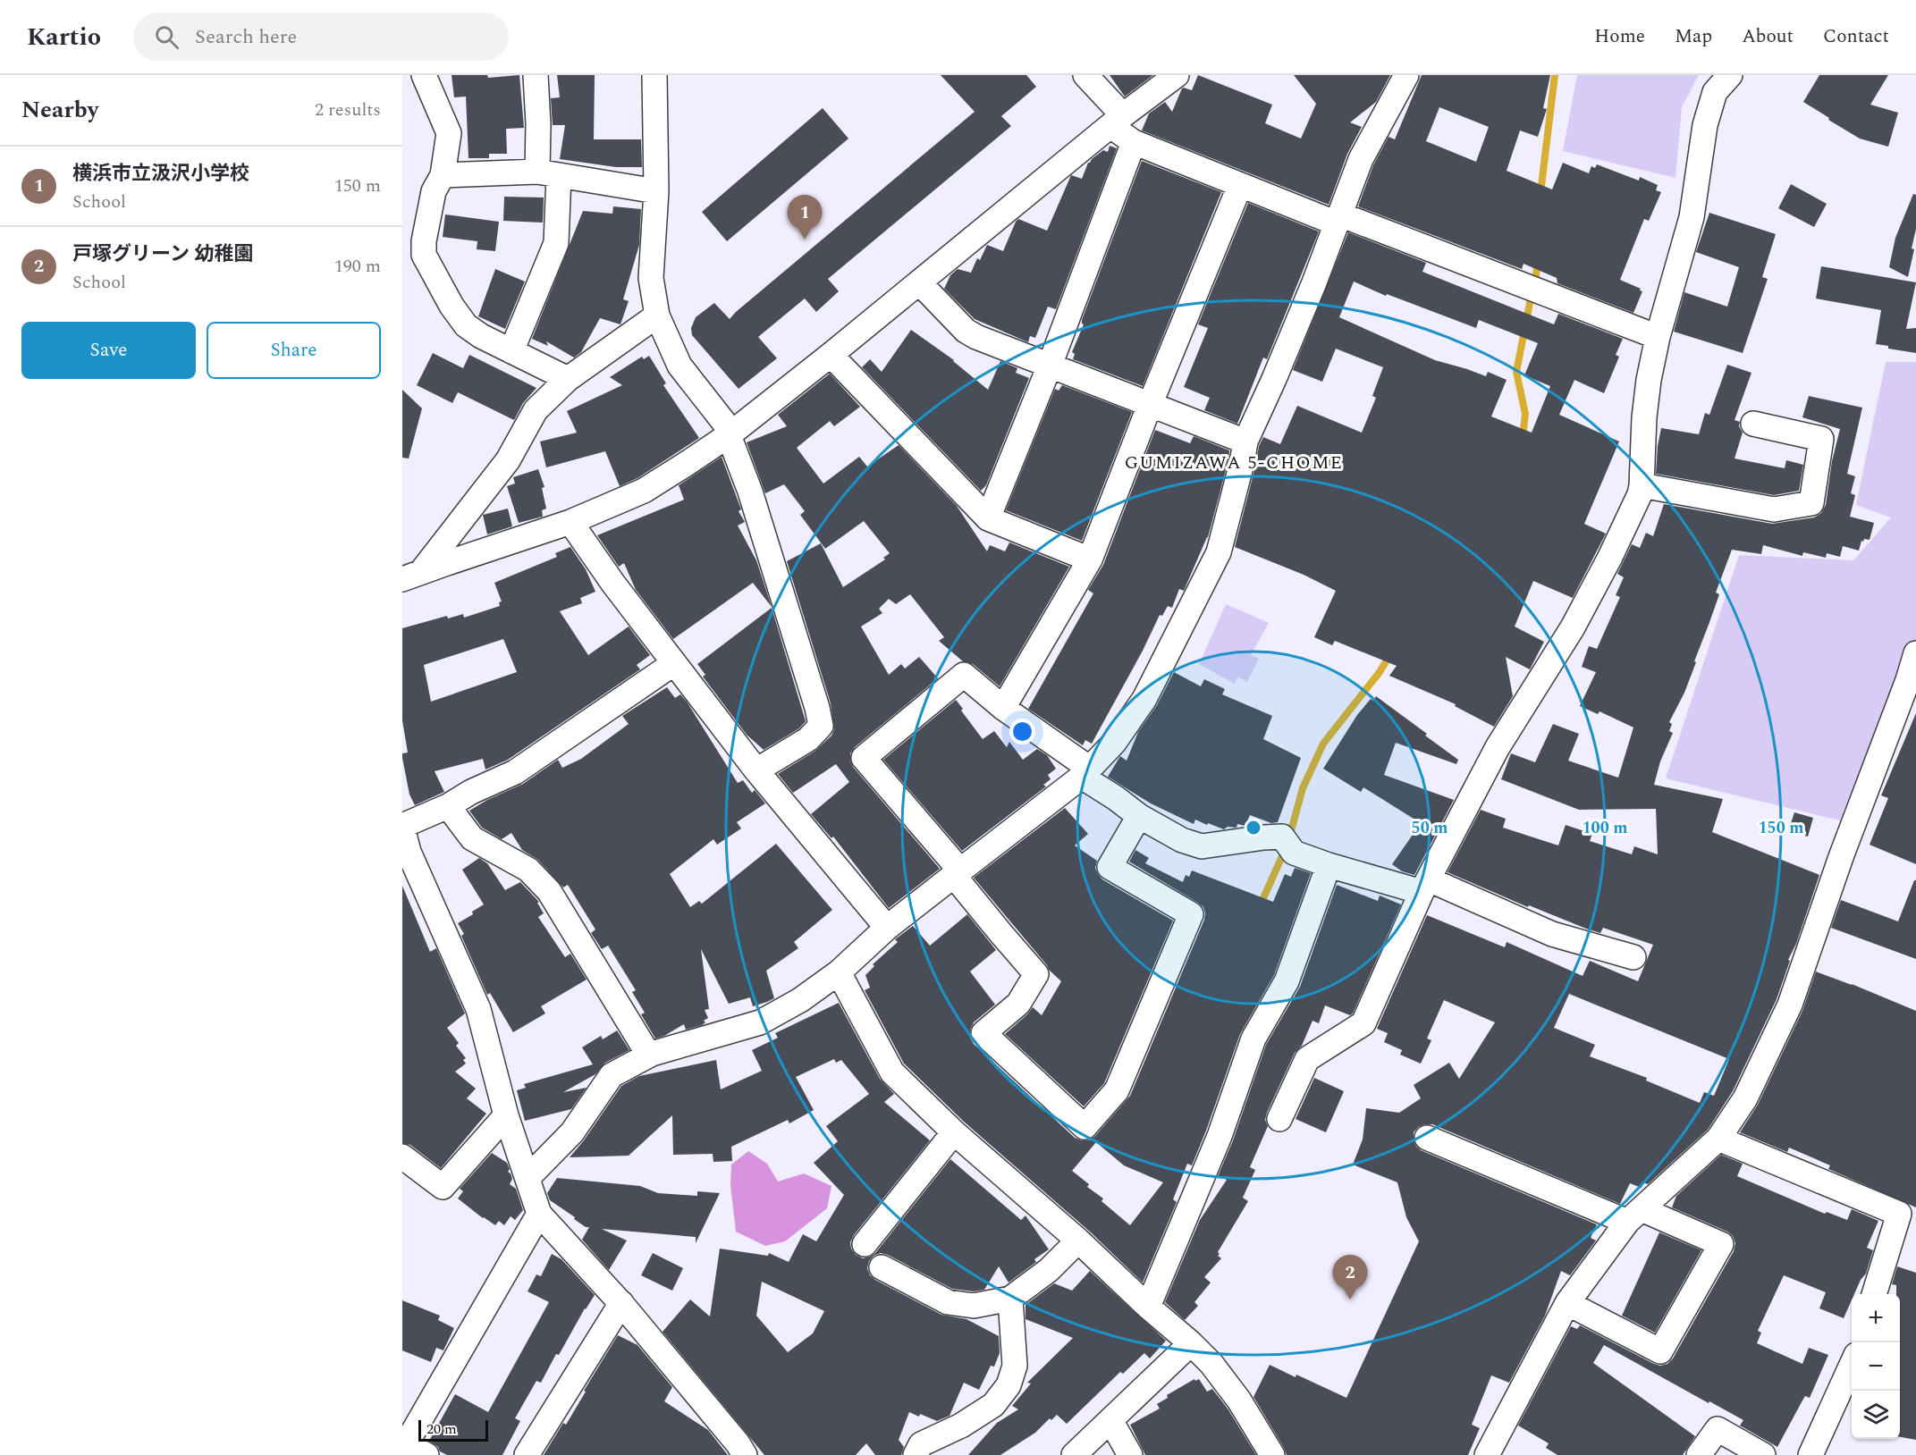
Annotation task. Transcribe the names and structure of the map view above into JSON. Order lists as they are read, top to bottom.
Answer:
{
  "districts": ["GUMIZAWA 5-CHOME"],
  "scale_bar": "20 m",
  "page": {
    "header": "Kartio",
    "search": "Search here",
    "nav": [
      "Home",
      "Map",
      "About",
      "Contact"
    ],
    "heading": ["Nearby", "2 results"],
    "list": [
      {
        "mark": "1",
        "name": "横浜市立汲沢小学校",
        "note": "School",
        "value": "150 m"
      },
      {
        "mark": "2",
        "name": "戸塚グリーン 幼稚園",
        "note": "School",
        "value": "190 m"
      }
    ],
    "pins": ["1", "2"],
    "buttons": ["Save", "Share"],
    "map_buttons": ["+", "−"],
    "scale": "20 m"
  },
  "rings": ["50 m", "100 m", "150 m"]
}
